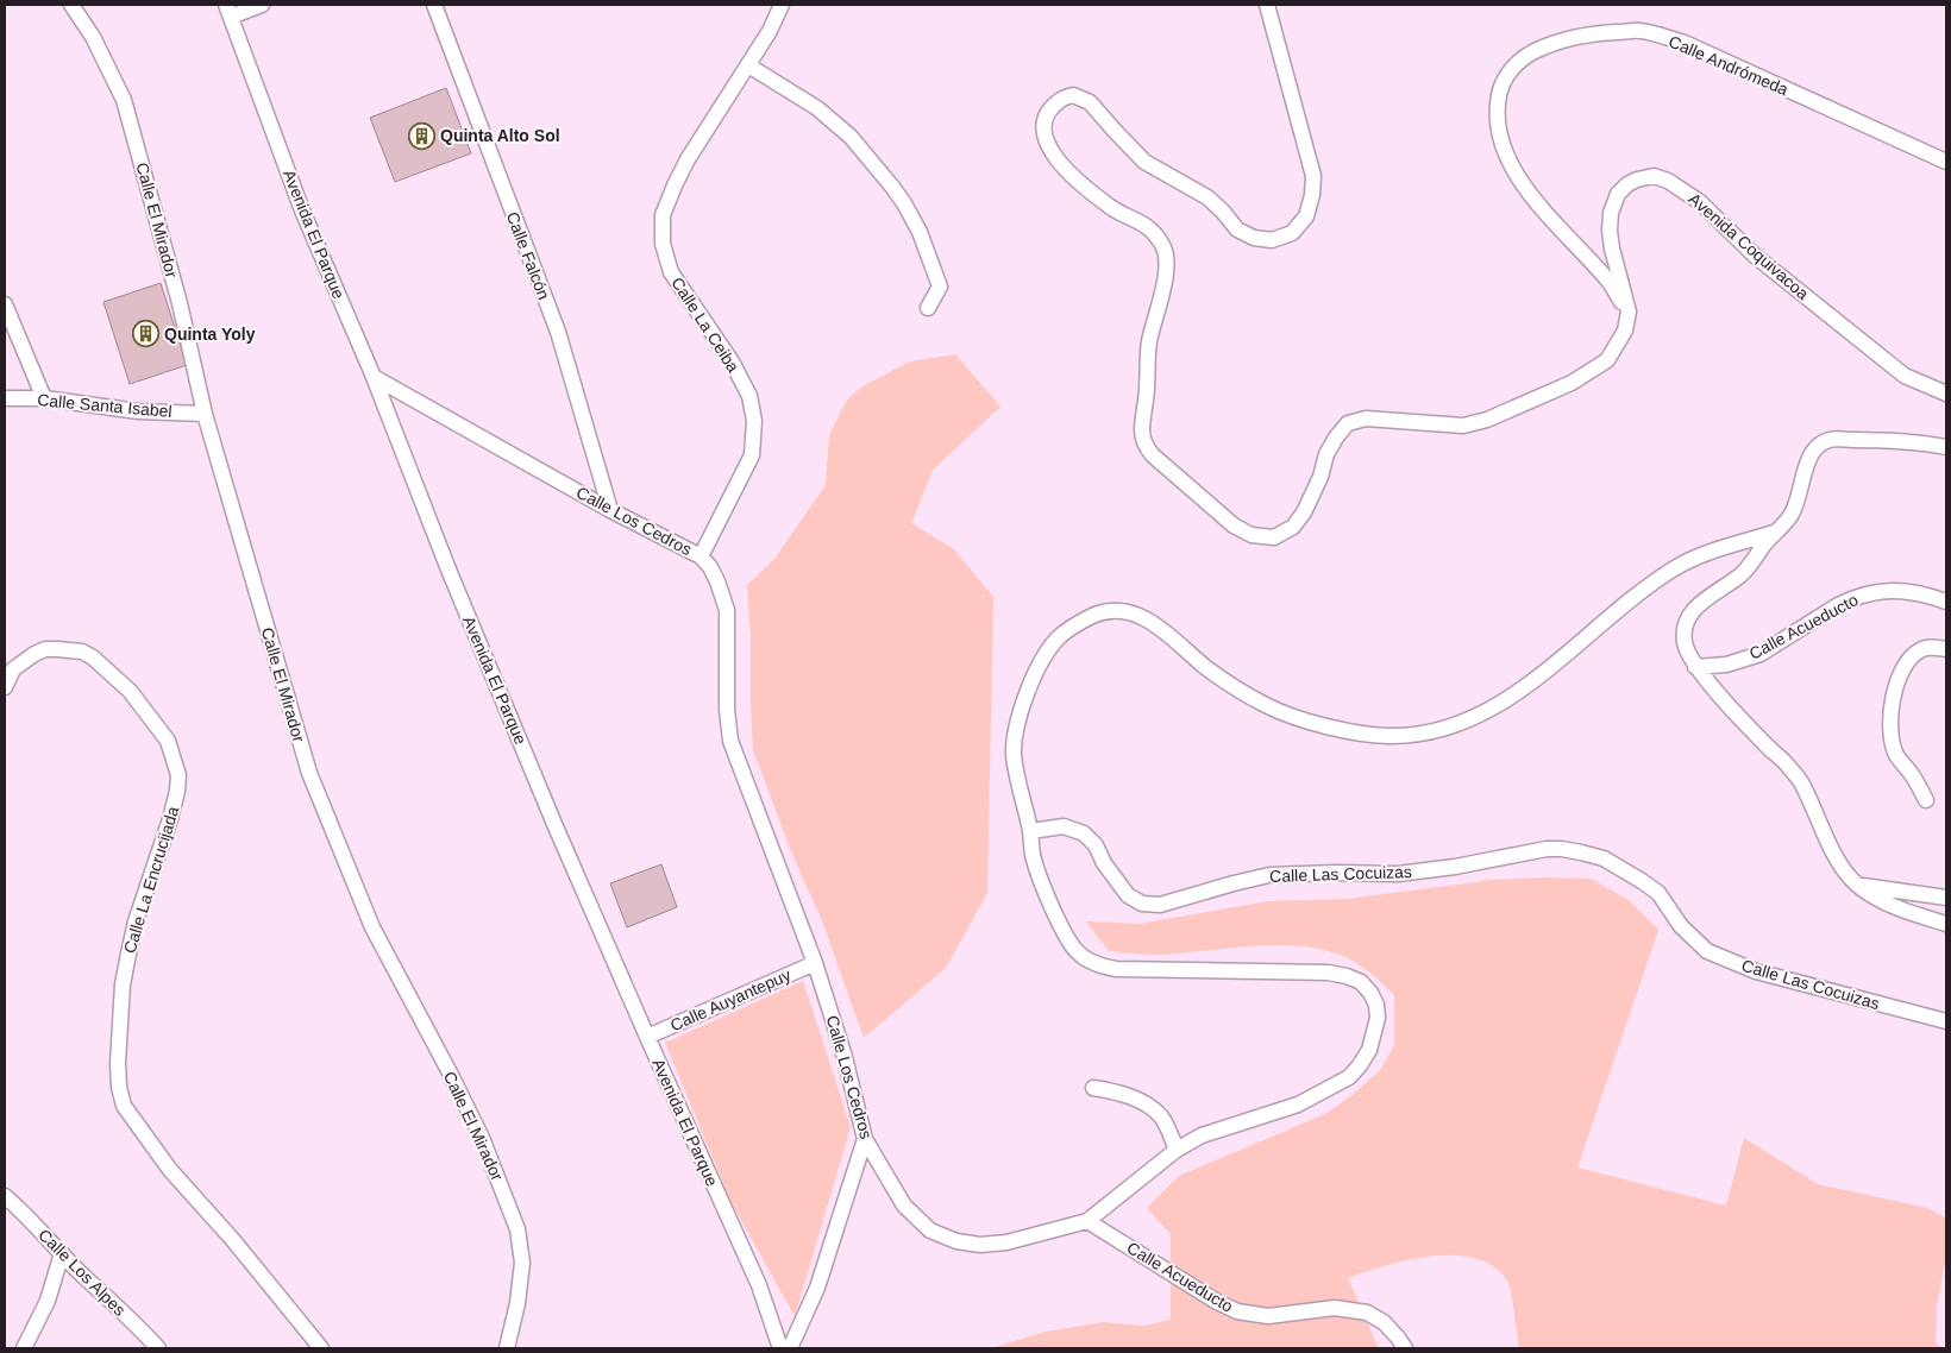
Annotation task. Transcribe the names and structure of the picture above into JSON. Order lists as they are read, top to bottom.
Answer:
{
  "streets": {
    "street": [
      "Calle Andrómeda",
      "Calle El Mirador",
      "Avenida El Parque",
      "Avenida Coquivacoa",
      "Calle Falcón",
      "Calle La Ceiba",
      "Calle Santa Isabel",
      "Calle Los Cedros",
      "Calle Acueducto",
      "Calle Las Cocuizas",
      "Calle La Encrucijada",
      "Calle Auyantepuy",
      "Calle Los Alpes"
    ]
  },
  "crossings": [
    ["Calle Andrómeda", "Avenida Coquivacoa"],
    ["Calle El Mirador", "Calle Santa Isabel"],
    ["Avenida El Parque", "Calle Los Cedros"],
    ["Avenida El Parque", "Calle Auyantepuy"],
    ["Calle Falcón", "Calle Los Cedros"],
    ["Calle La Ceiba", "Calle Los Cedros"],
    ["Calle Los Cedros", "Calle Acueducto"],
    ["Calle Los Cedros", "Calle Las Cocuizas"],
    ["Calle Los Cedros", "Calle Auyantepuy"]
  ],
  "places": {
    "building": ["Quinta Alto Sol", "Quinta Yoly"]
  }
}
